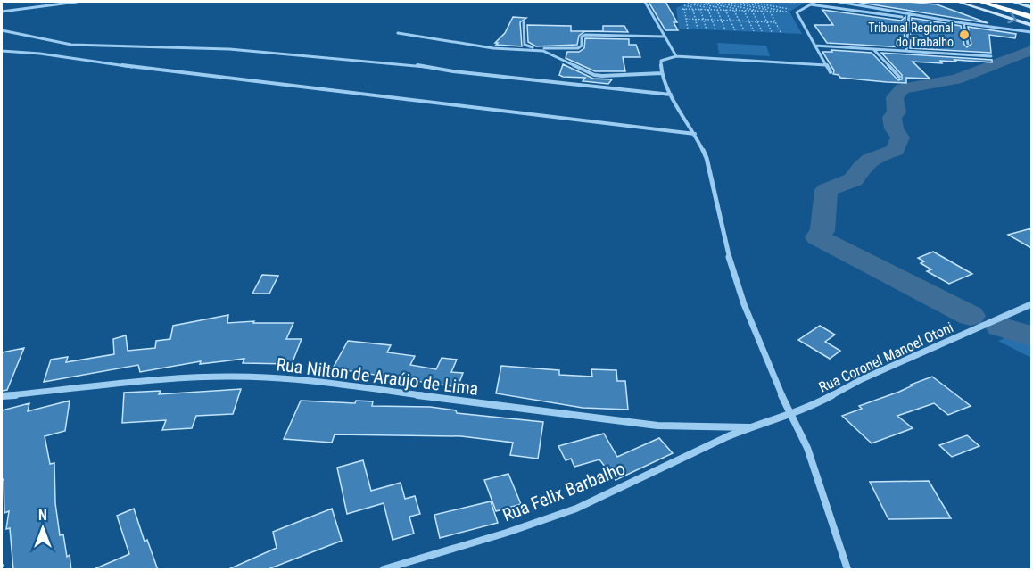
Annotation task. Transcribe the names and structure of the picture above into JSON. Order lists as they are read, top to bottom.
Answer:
{
  "streets": {
    "street": ["Rua Coronel Manoel Otoni", "Rua Nilton de Araújo de Lima", "Rua Felix Barbalho"]
  },
  "crossings": [
    ["Rua Coronel Manoel Otoni", "Rua Nilton de Araújo de Lima"],
    ["Rua Coronel Manoel Otoni", "Rua Felix Barbalho"],
    ["Rua Nilton de Araújo de Lima", "Rua Felix Barbalho"]
  ],
  "places": ["Tribunal Regional do Trabalho"],
  "north": "top"
}
